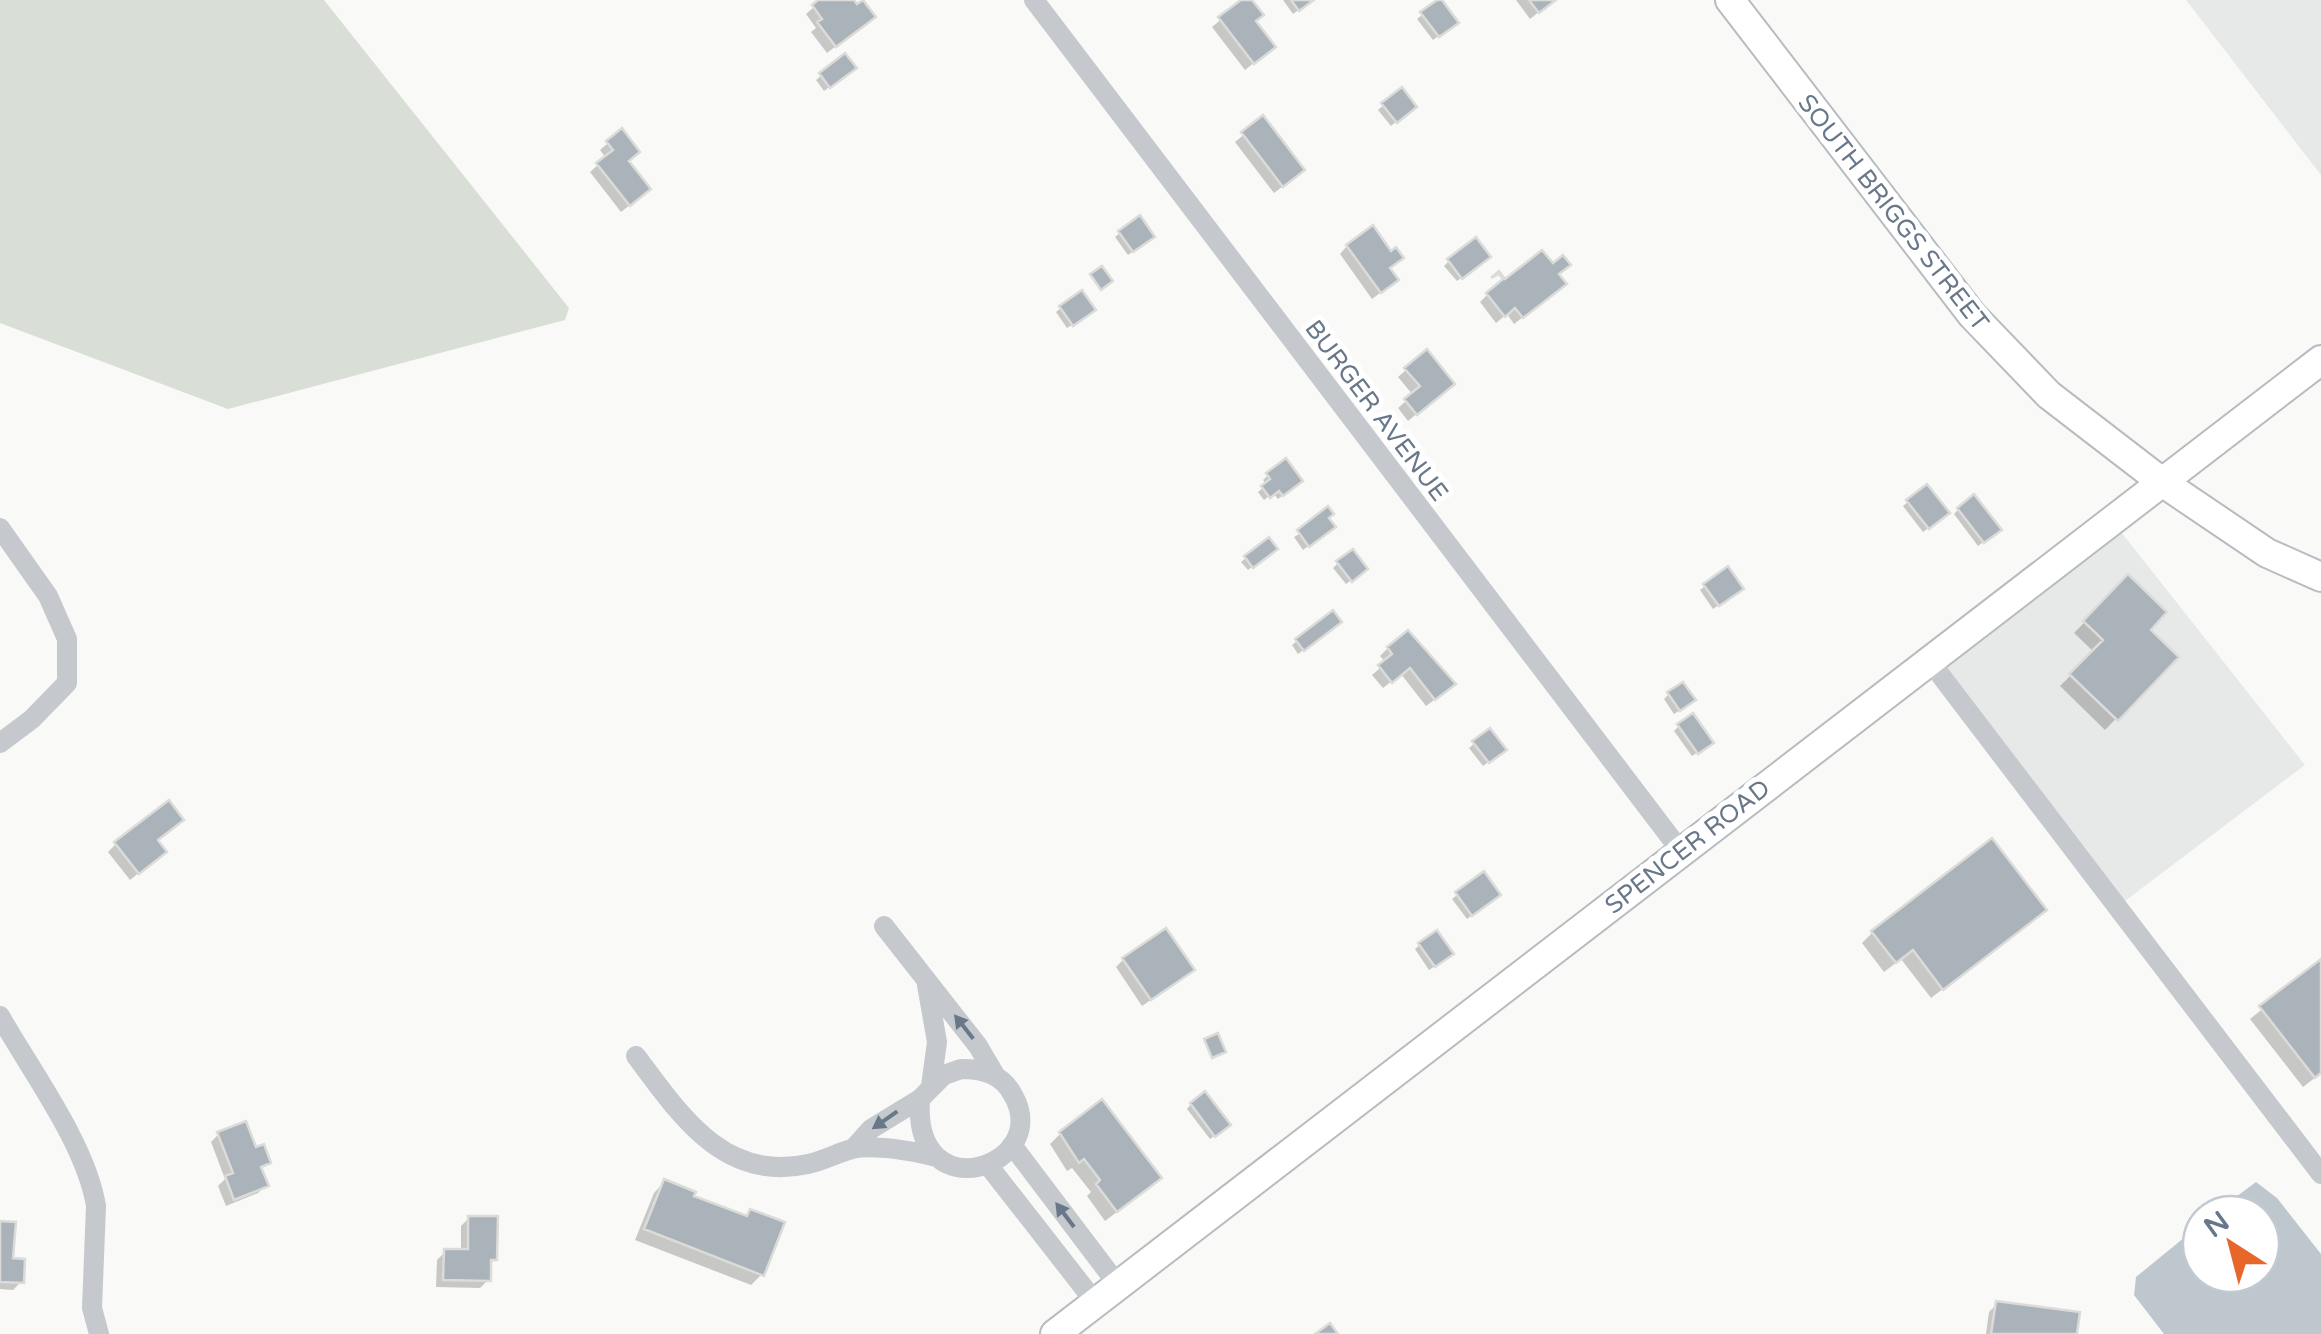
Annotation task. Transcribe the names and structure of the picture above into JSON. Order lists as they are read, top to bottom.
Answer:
{
  "streets": {
    "street": ["SOUTH BRIGGS STREET", "BURGER AVENUE", "SPENCER ROAD"]
  },
  "crossings": [
    ["SOUTH BRIGGS STREET", "SPENCER ROAD"],
    ["BURGER AVENUE", "SPENCER ROAD"]
  ],
  "north": "top left"
}
